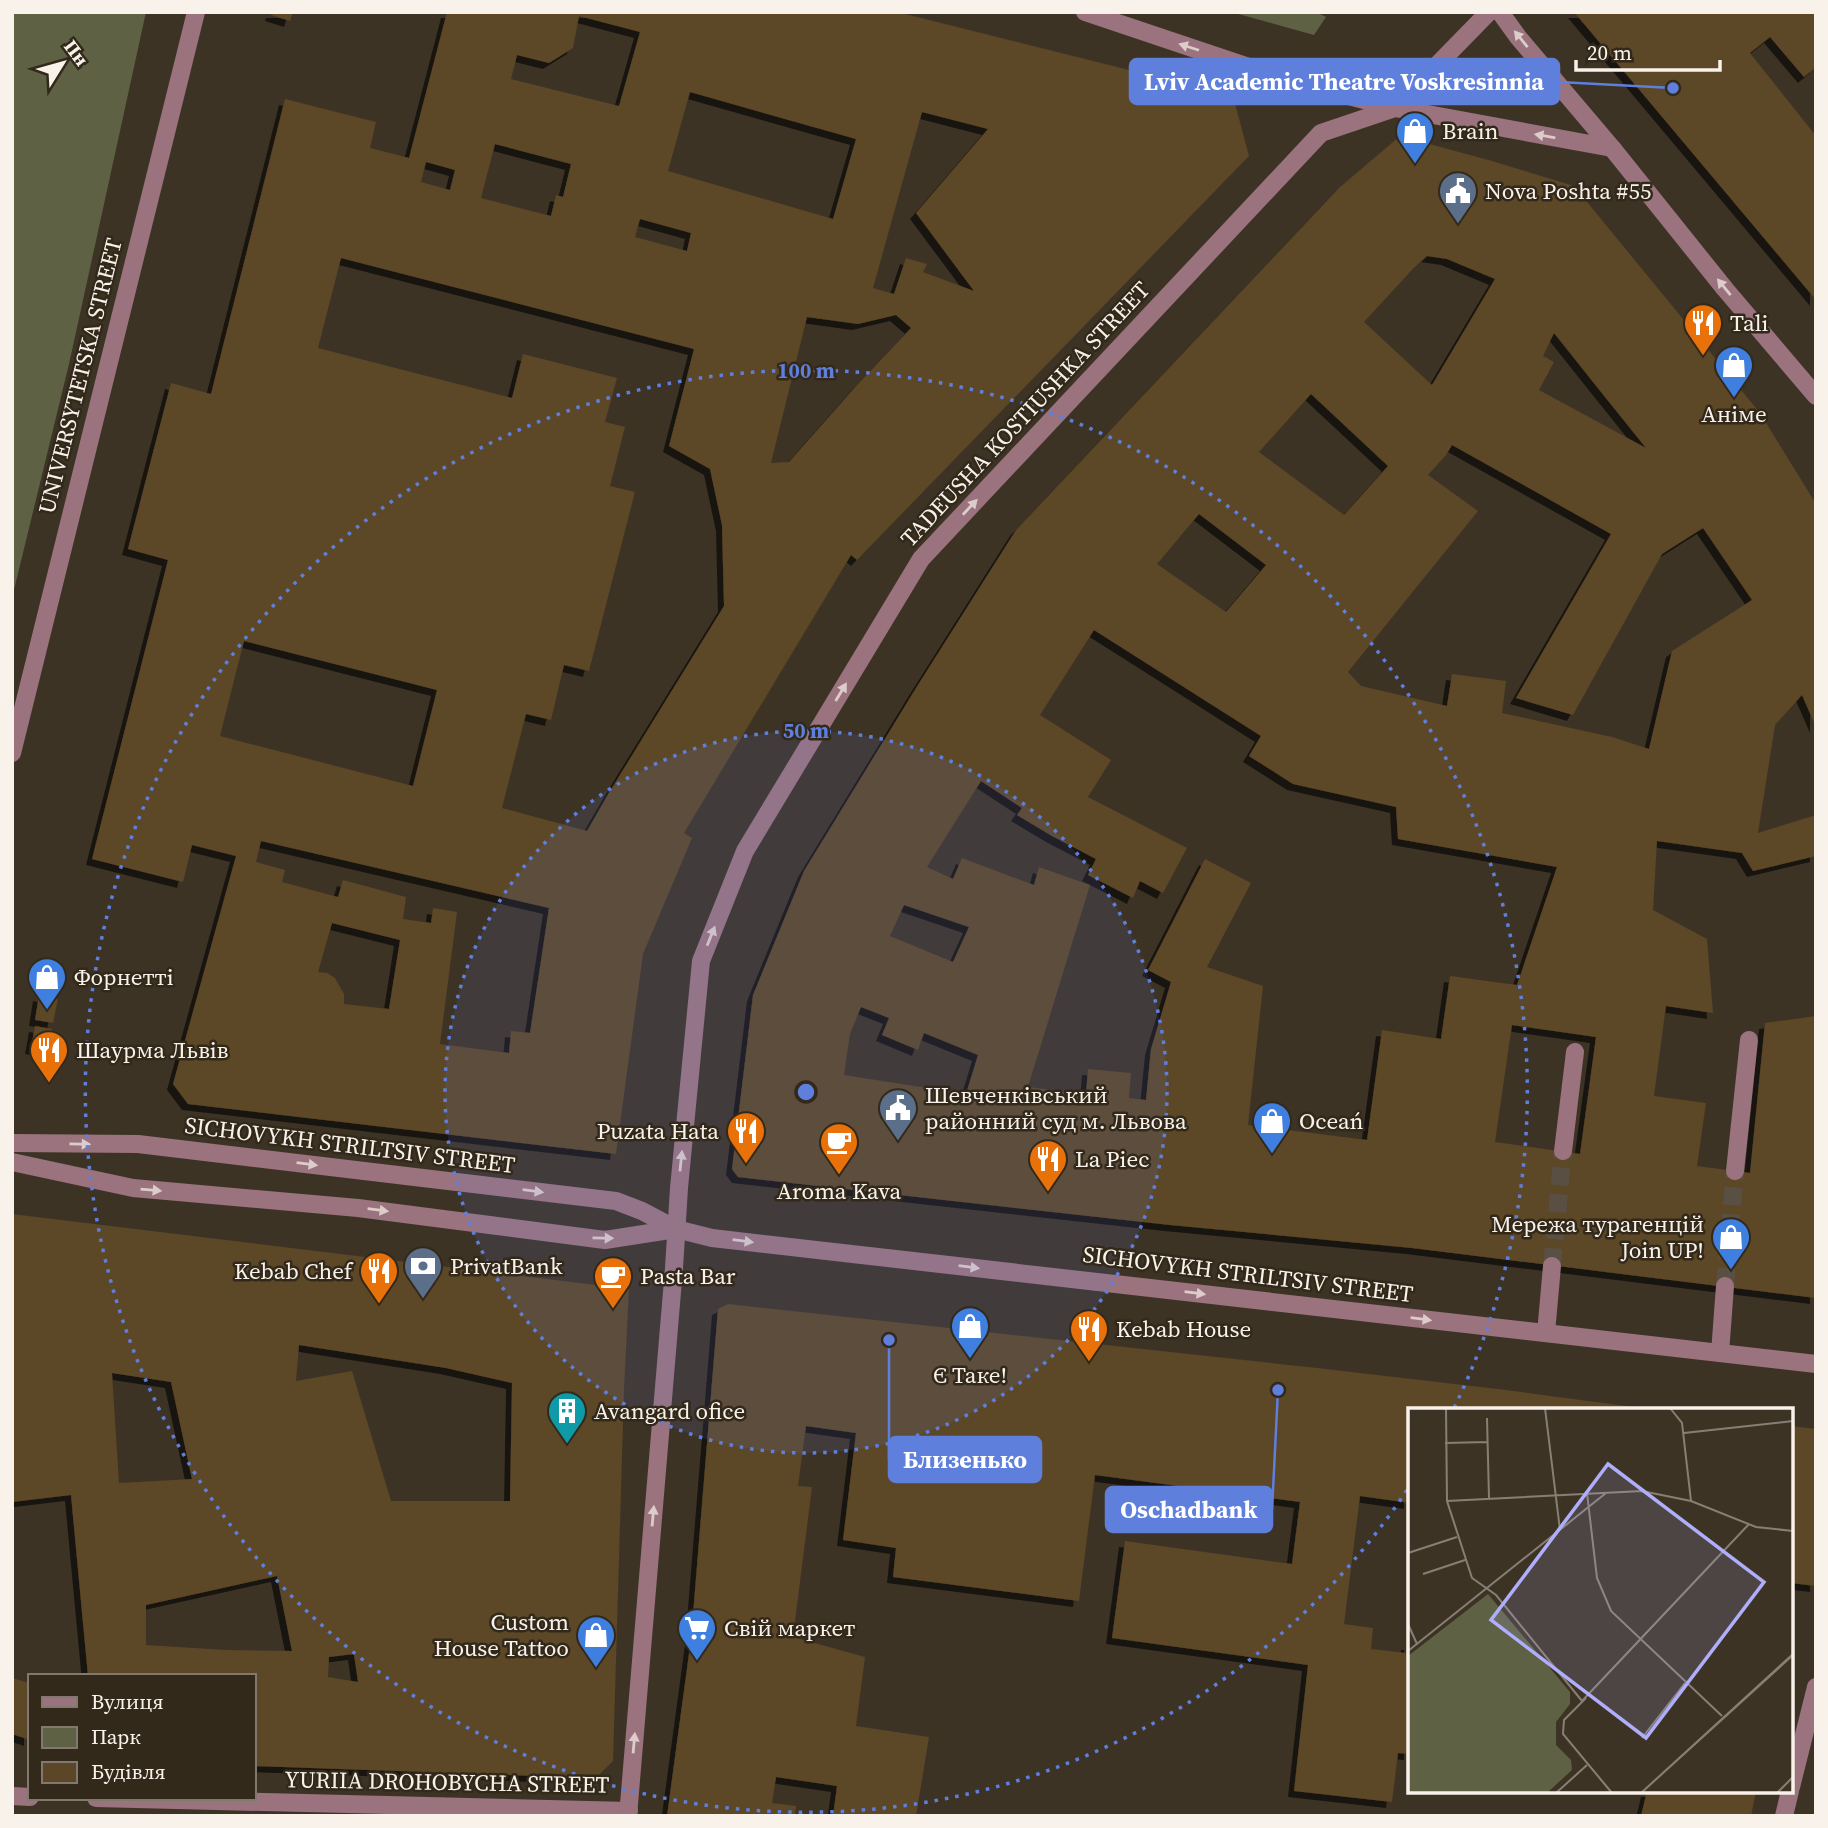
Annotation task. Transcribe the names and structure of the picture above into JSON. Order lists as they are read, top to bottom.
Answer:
{
  "streets": {
    "street": [
      "UNIVERSYTETSKA STREET",
      "TADEUSHA KOSTIUSHKA STREET",
      "SICHOVYKH STRILTSIV STREET",
      "YURIIA DROHOBYCHA STREET"
    ]
  },
  "crossings": [
    ["TADEUSHA KOSTIUSHKA STREET", "SICHOVYKH STRILTSIV STREET"],
    ["TADEUSHA KOSTIUSHKA STREET", "YURIIA DROHOBYCHA STREET"]
  ],
  "one_way": ["TADEUSHA KOSTIUSHKA STREET", "SICHOVYKH STRILTSIV STREET"],
  "places": {
    "other": ["Lviv Academic Theatre Voskresinnia", "Близенько", "Oschadbank"],
    "shop": [
      "Brain",
      "Аніме",
      "Форнетті",
      "Oceań",
      "Мережа турагенцій Join UP!",
      "Є Таке!",
      "Custom House Tattoo"
    ],
    "public building": ["Nova Poshta #55", "Шевченківський районний суд м. Львова"],
    "restaurant": [
      "Tali",
      "Шаурма Львів",
      "Puzata Hata",
      "La Piec",
      "Kebab Chef",
      "Kebab House"
    ],
    "cafe": ["Aroma Kava", "Pasta Bar"],
    "bank": ["PrivatBank"],
    "building": ["Avangard ofice"],
    "supermarket": ["Свій маркет"]
  },
  "legend": ["Вулиця", "Парк", "Будівля"],
  "scale_bar": "20 m",
  "north": "top right",
  "rings": ["100 m", "50 m"]
}
